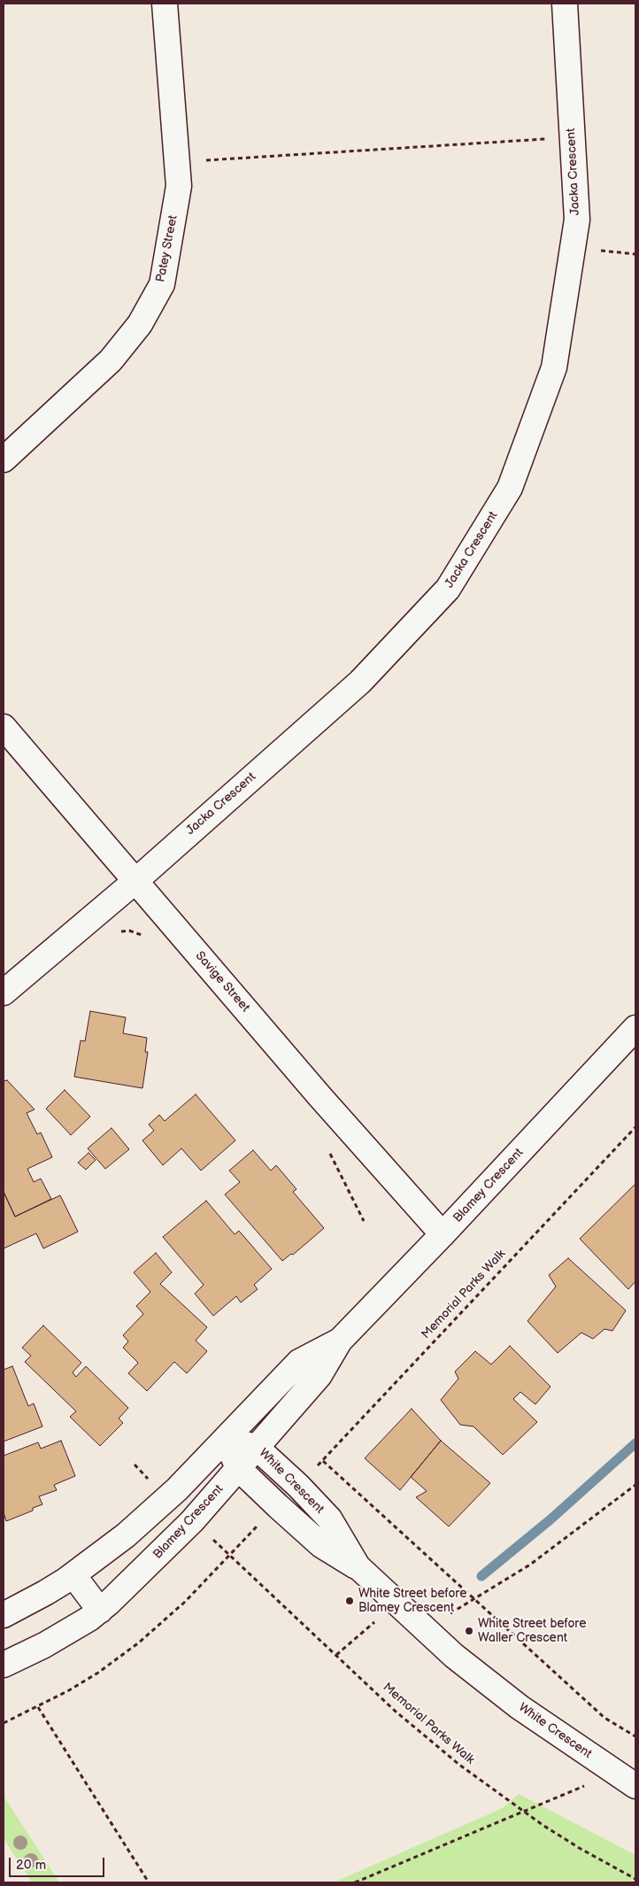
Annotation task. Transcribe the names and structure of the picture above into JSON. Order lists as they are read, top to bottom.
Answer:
{
  "streets": {
    "street": [
      "Jacka Crescent",
      "Patey Street",
      "Savige Street",
      "Blamey Crescent",
      "White Crescent"
    ],
    "path": ["Memorial Parks Walk"]
  },
  "crossings": [
    ["Jacka Crescent", "Savige Street"],
    ["Savige Street", "Blamey Crescent"],
    ["Blamey Crescent", "White Crescent"]
  ],
  "places": ["White Street before Blamey Crescent", "White Street before Waller Crescent"],
  "scale_bar": "20 m"
}
